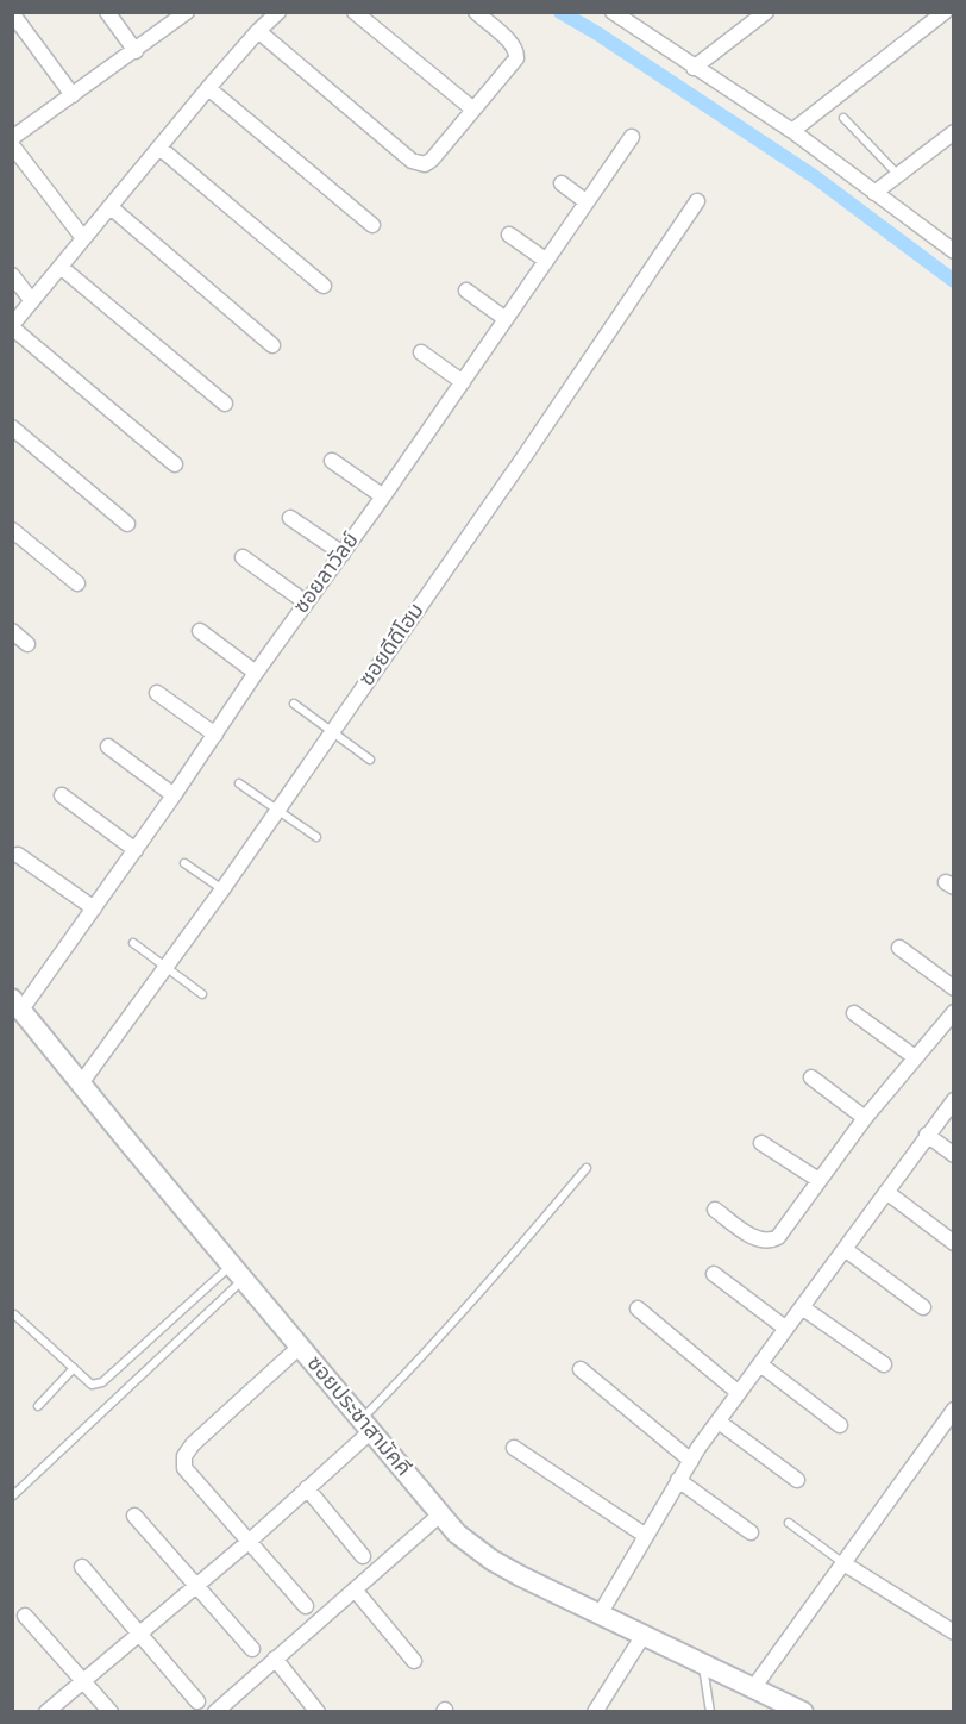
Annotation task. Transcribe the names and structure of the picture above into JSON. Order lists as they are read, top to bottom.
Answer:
{
  "streets": {
    "street": ["ซอยลาวัลย์", "ซอยดีดีโฮม", "ซอยประชาสามัคคี"]
  },
  "crossings": [
    ["ซอยลาวัลย์", "ซอยประชาสามัคคี"],
    ["ซอยดีดีโฮม", "ซอยประชาสามัคคี"]
  ]
}
